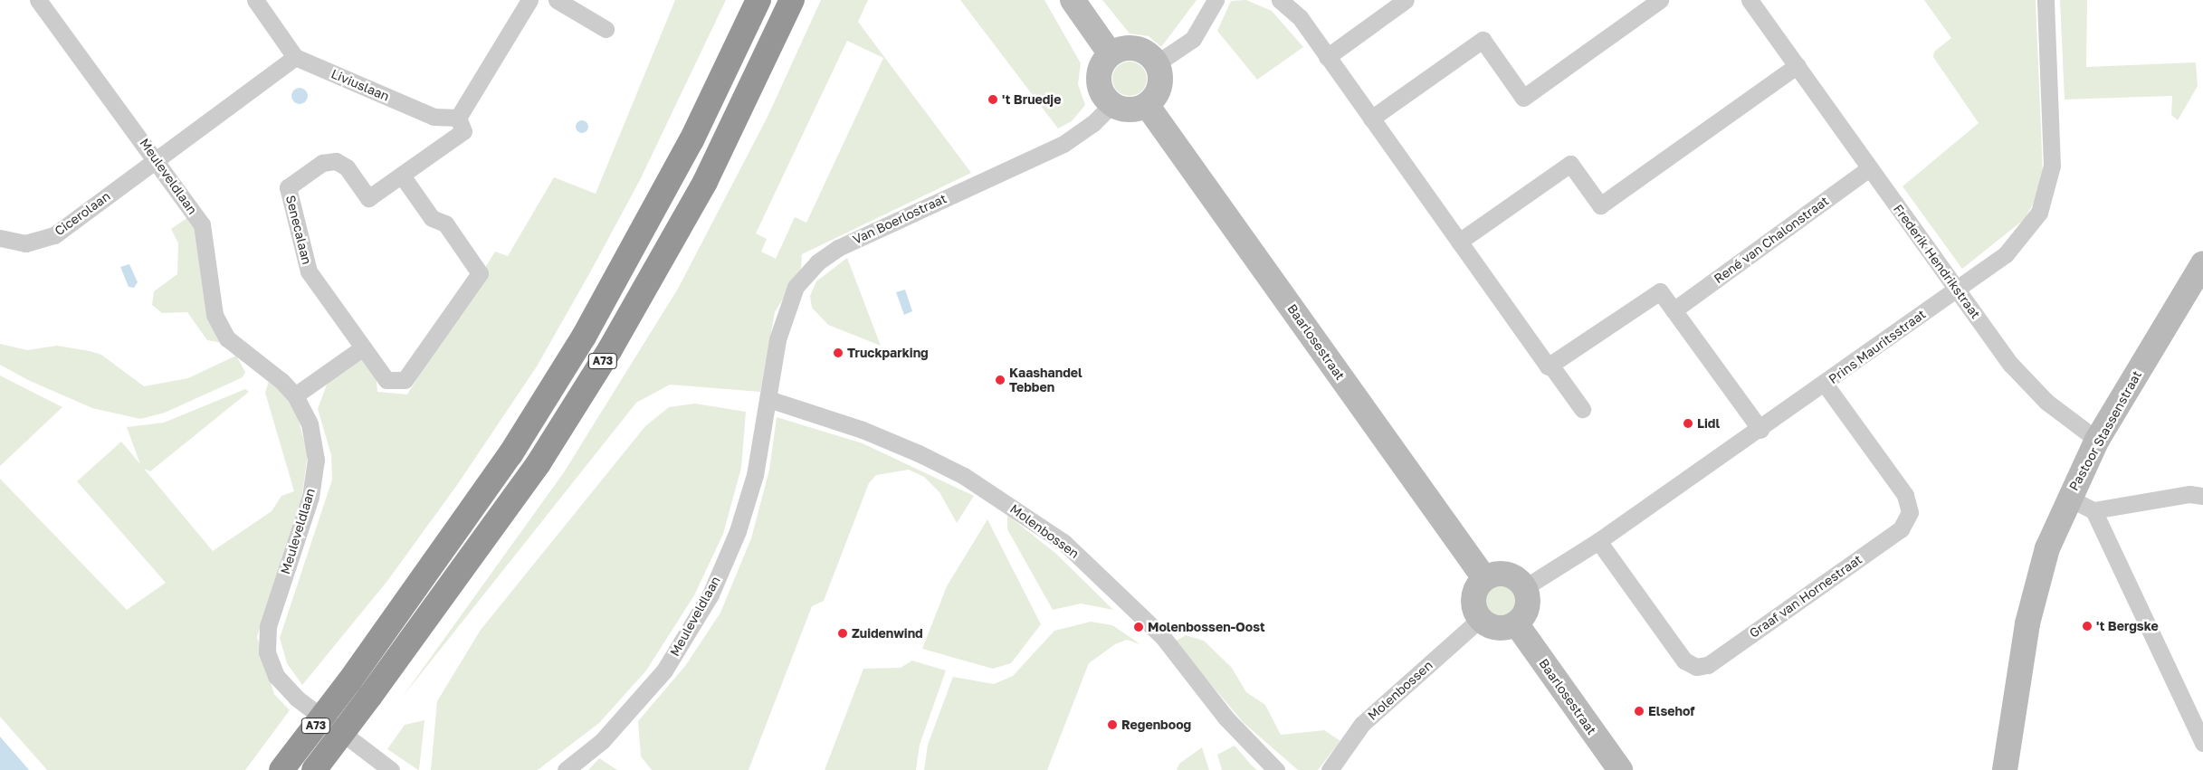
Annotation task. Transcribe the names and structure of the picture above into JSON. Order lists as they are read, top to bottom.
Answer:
{
  "streets": {
    "highway": ["A73"],
    "street": [
      "Liviuslaan",
      "Meuleveldlaan",
      "Cicerolaan",
      "Van Boerlostraat",
      "Senecalaan",
      "René van Chalonstraat",
      "Frederik Hendrikstraat",
      "Baarlosestraat",
      "Prins Mauritsstraat",
      "Pastoor Stassenstraat",
      "Molenbossen",
      "Graaf van Hornestraat"
    ]
  },
  "crossings": [
    ["Liviuslaan", "Senecalaan"],
    ["Meuleveldlaan", "Cicerolaan"],
    ["Meuleveldlaan", "Van Boerlostraat"],
    ["Meuleveldlaan", "Molenbossen"],
    ["Van Boerlostraat", "Baarlosestraat"],
    ["Van Boerlostraat", "Molenbossen"],
    ["René van Chalonstraat", "Frederik Hendrikstraat"],
    ["Frederik Hendrikstraat", "Prins Mauritsstraat"],
    ["Frederik Hendrikstraat", "Pastoor Stassenstraat"],
    ["Baarlosestraat", "Prins Mauritsstraat"],
    ["Baarlosestraat", "Molenbossen"],
    ["Prins Mauritsstraat", "Molenbossen"],
    ["Prins Mauritsstraat", "Graaf van Hornestraat"]
  ],
  "places": [
    "'t Bruedje",
    "Truckparking",
    "Kaashandel Tebben",
    "Lidl",
    "'t Bergske",
    "Molenbossen-Oost",
    "Zuidenwind",
    "Elsehof",
    "Regenboog"
  ]
}
